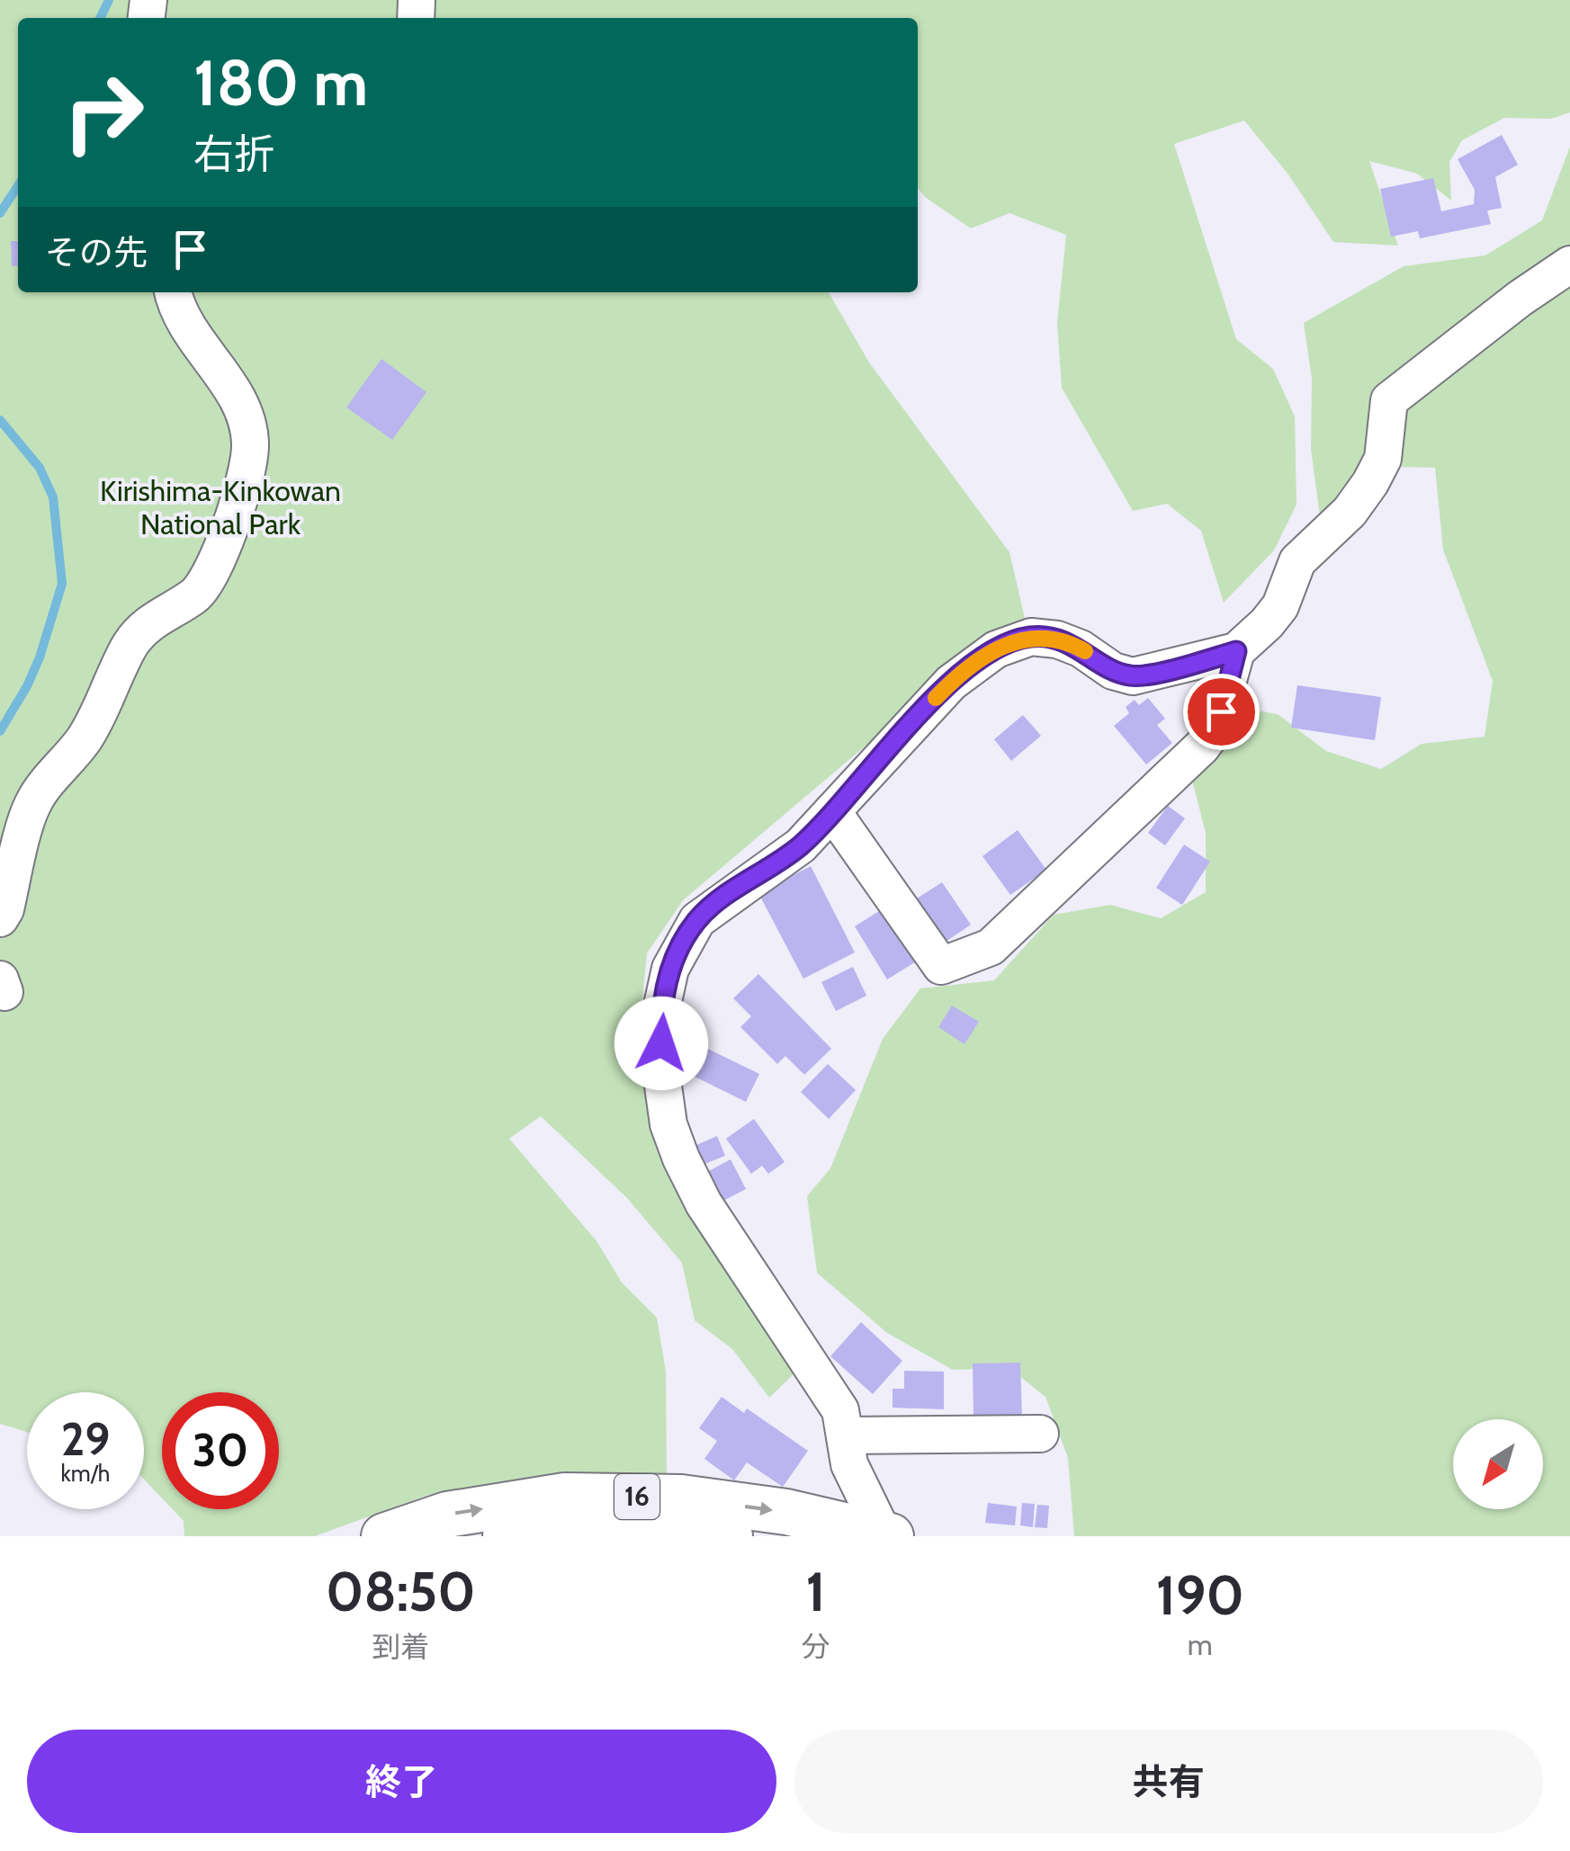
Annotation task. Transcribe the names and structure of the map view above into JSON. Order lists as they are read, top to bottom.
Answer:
{
  "streets": {
    "main road": ["16"]
  },
  "parks": ["Kirishima-Kinkowan National Park"],
  "north": "bottom left",
  "page": {
    "turn": ["180 m", "右折"],
    "then": "その先",
    "speed": "29 km/h",
    "limit": "30",
    "eta": [
      "08:50",
      "到着",
      "1",
      "分",
      "190",
      "m"
    ],
    "buttons": ["終了", "共有"]
  }
}
